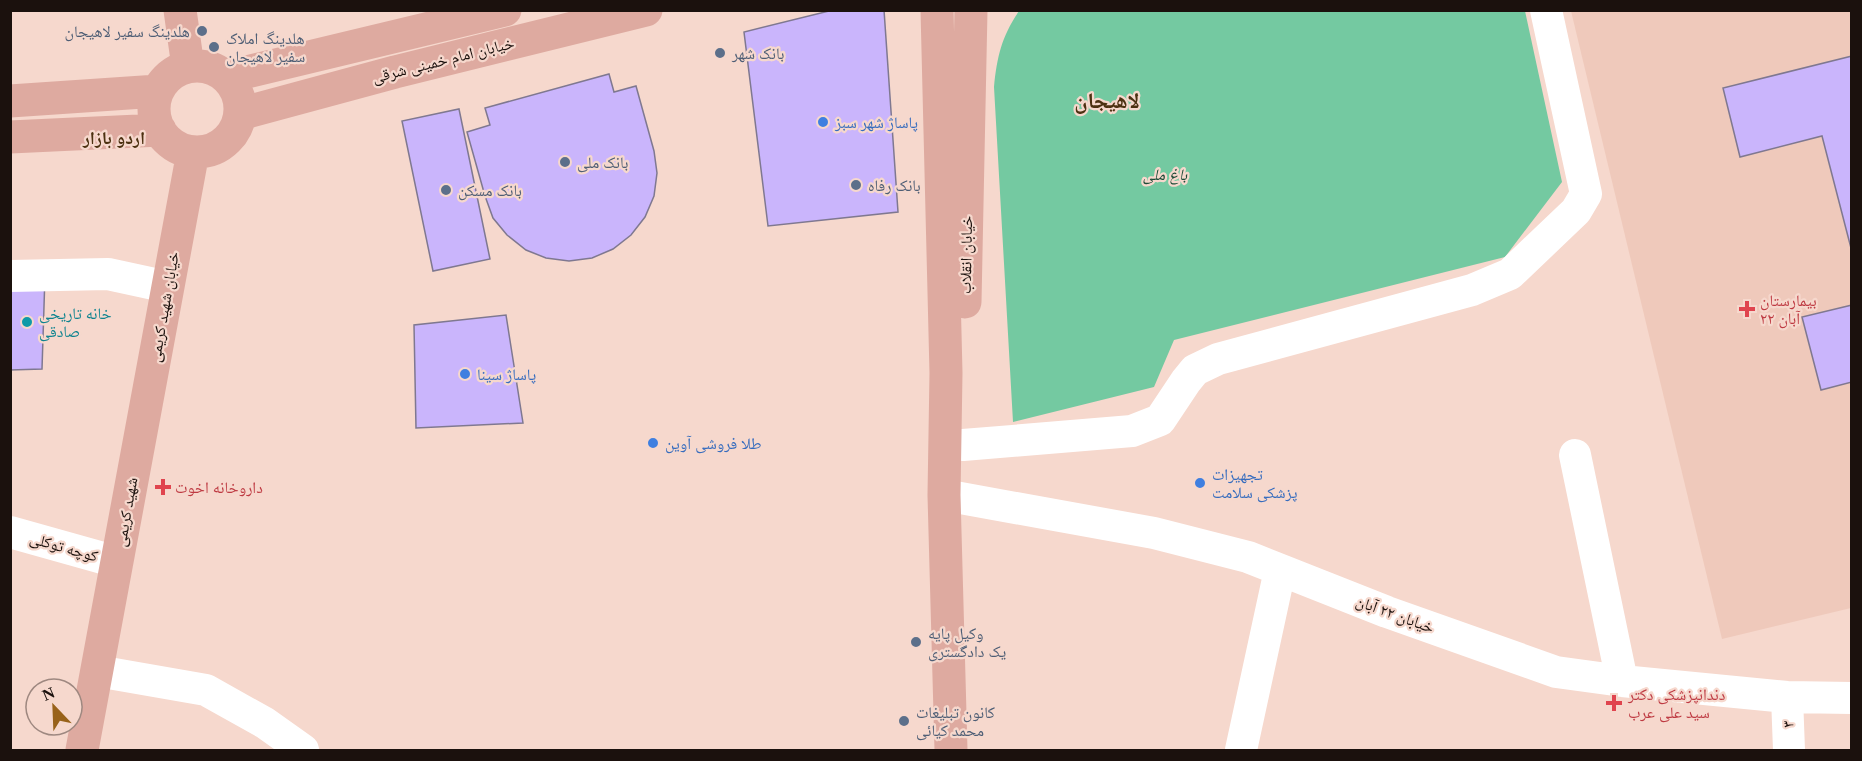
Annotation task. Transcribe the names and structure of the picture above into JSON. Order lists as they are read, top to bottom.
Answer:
{
  "streets": {
    "main road": [
      "خیابان امام خمینی شرقی",
      "خیابان انقلاب",
      "خیابان شهید کریمی",
      "شهید کریمی"
    ],
    "street": ["کوچه توکلی", "خیابان ۲۲ آبان", "۳"]
  },
  "crossings": [
    ["خیابان امام خمینی شرقی", "خیابان شهید کریمی"],
    ["خیابان انقلاب", "خیابان ۲۲ آبان"],
    ["خیابان شهید کریمی", "شهید کریمی"],
    ["شهید کریمی", "کوچه توکلی"],
    ["خیابان ۲۲ آبان", "۳"]
  ],
  "districts": ["لاهیجان", "اردو بازار"],
  "parks": ["باغ ملی"],
  "places": {
    "other": [
      "هلدینگ سفیر لاهیجان",
      "هلدینگ املاک سفیر لاهیجان",
      "بانک شهر",
      "پاساژ شهر سبز",
      "بانک ملی",
      "بانک رفاه",
      "بانک مسکن",
      "خانه تاریخی صادقی",
      "پاساژ سینا",
      "طلا فروشی آوین",
      "تجهیزات پزشکی سلامت",
      "وکیل پایه یک دادگستری",
      "کانون تبلیغات محمد کیائی"
    ],
    "health": ["بیمارستان ۲۲ آبان", "داروخانه اخوت", "دندانپزشکی دکتر سید علی عرب"]
  },
  "north": "top left"
}
